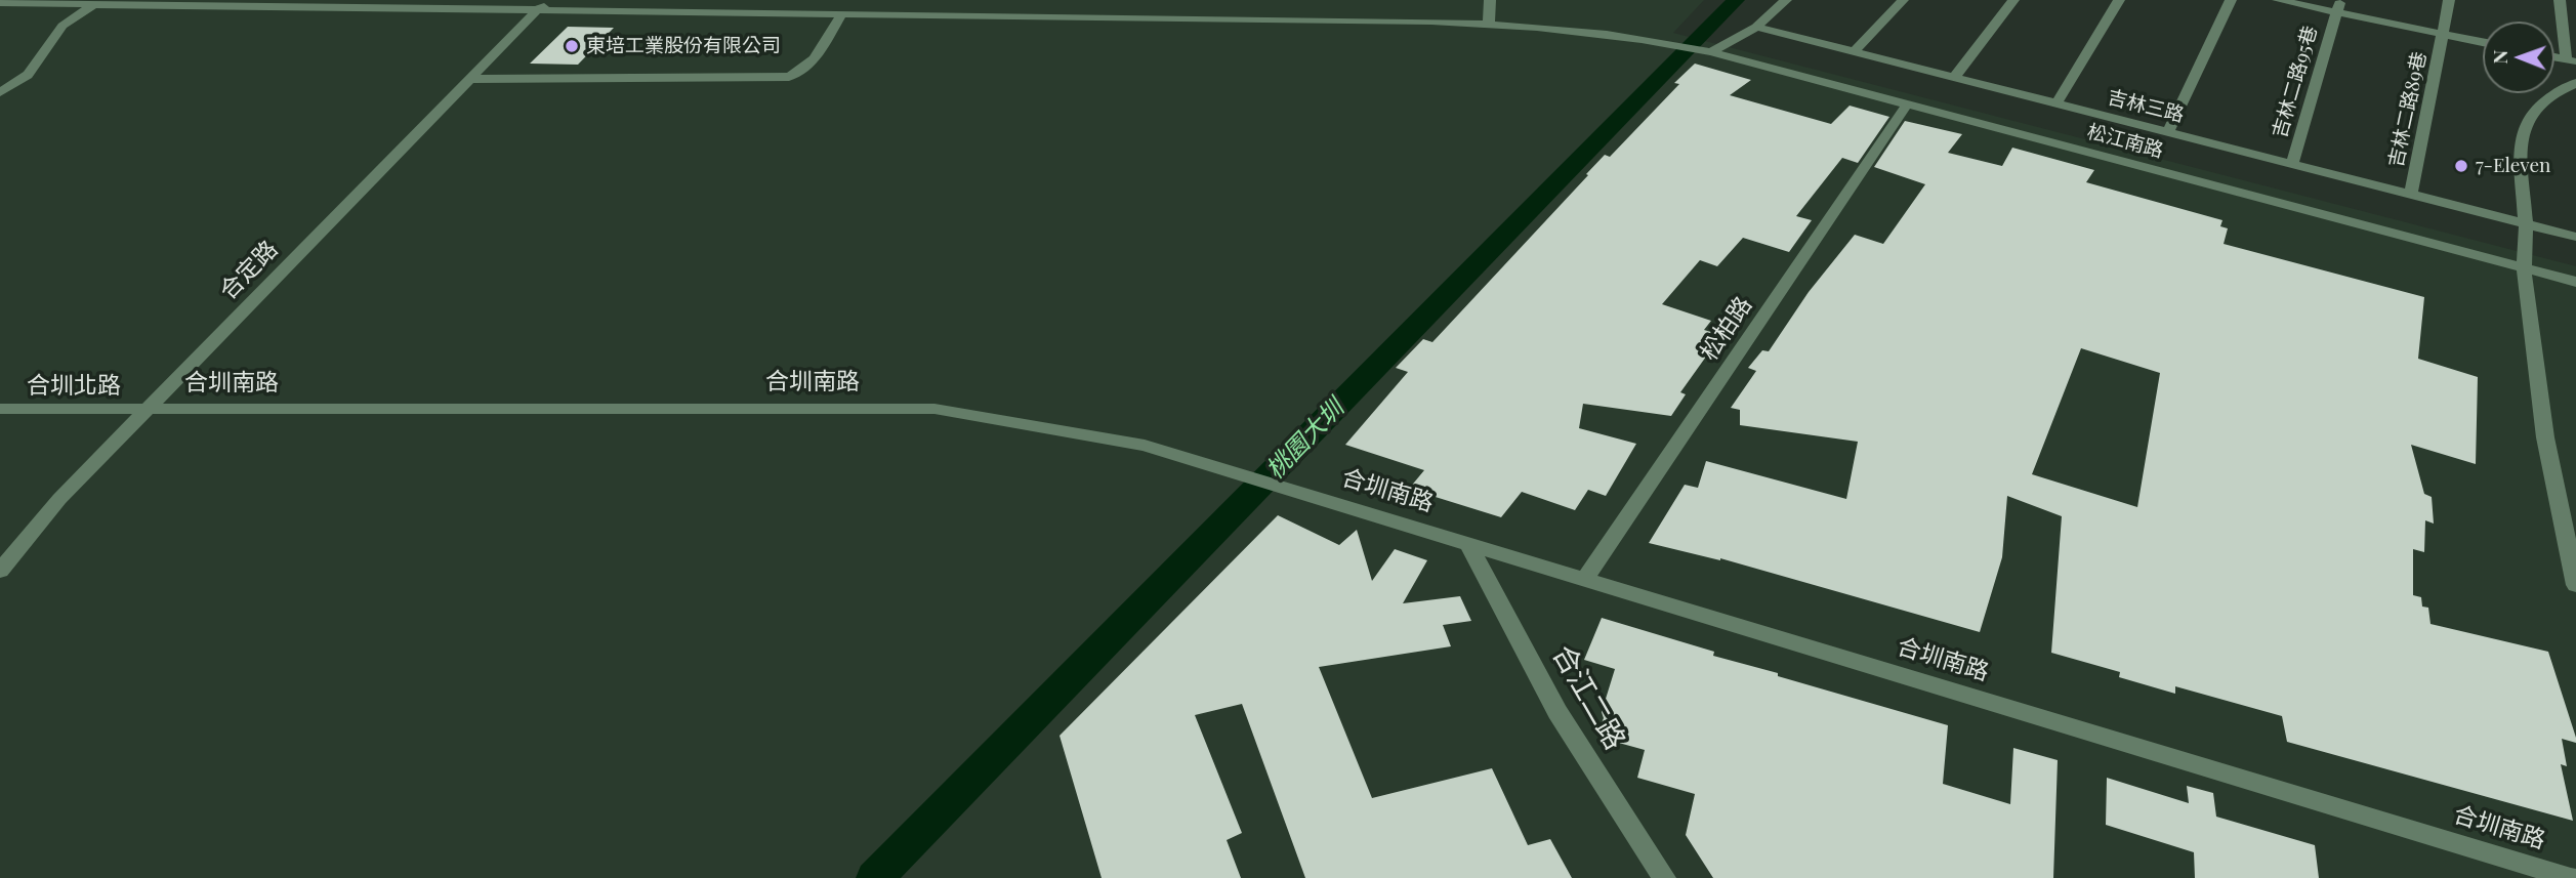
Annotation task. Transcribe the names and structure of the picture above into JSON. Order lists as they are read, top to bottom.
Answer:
{
  "streets": {
    "street": [
      "吉林二路95巷",
      "吉林三路",
      "吉林二路89巷",
      "松江南路",
      "合定路",
      "松柏路",
      "合圳南路",
      "合圳北路",
      "合江二路"
    ]
  },
  "crossings": [
    ["吉林二路95巷", "吉林三路"],
    ["吉林三路", "吉林二路89巷"],
    ["松江南路", "合定路"],
    ["松江南路", "松柏路"],
    ["合定路", "合圳南路"],
    ["合定路", "合圳北路"],
    ["松柏路", "合圳南路"],
    ["合圳南路", "合圳北路"],
    ["合圳南路", "合江二路"]
  ],
  "water": ["桃園大圳"],
  "places": ["東培工業股份有限公司", "7-Eleven"],
  "north": "left"
}
